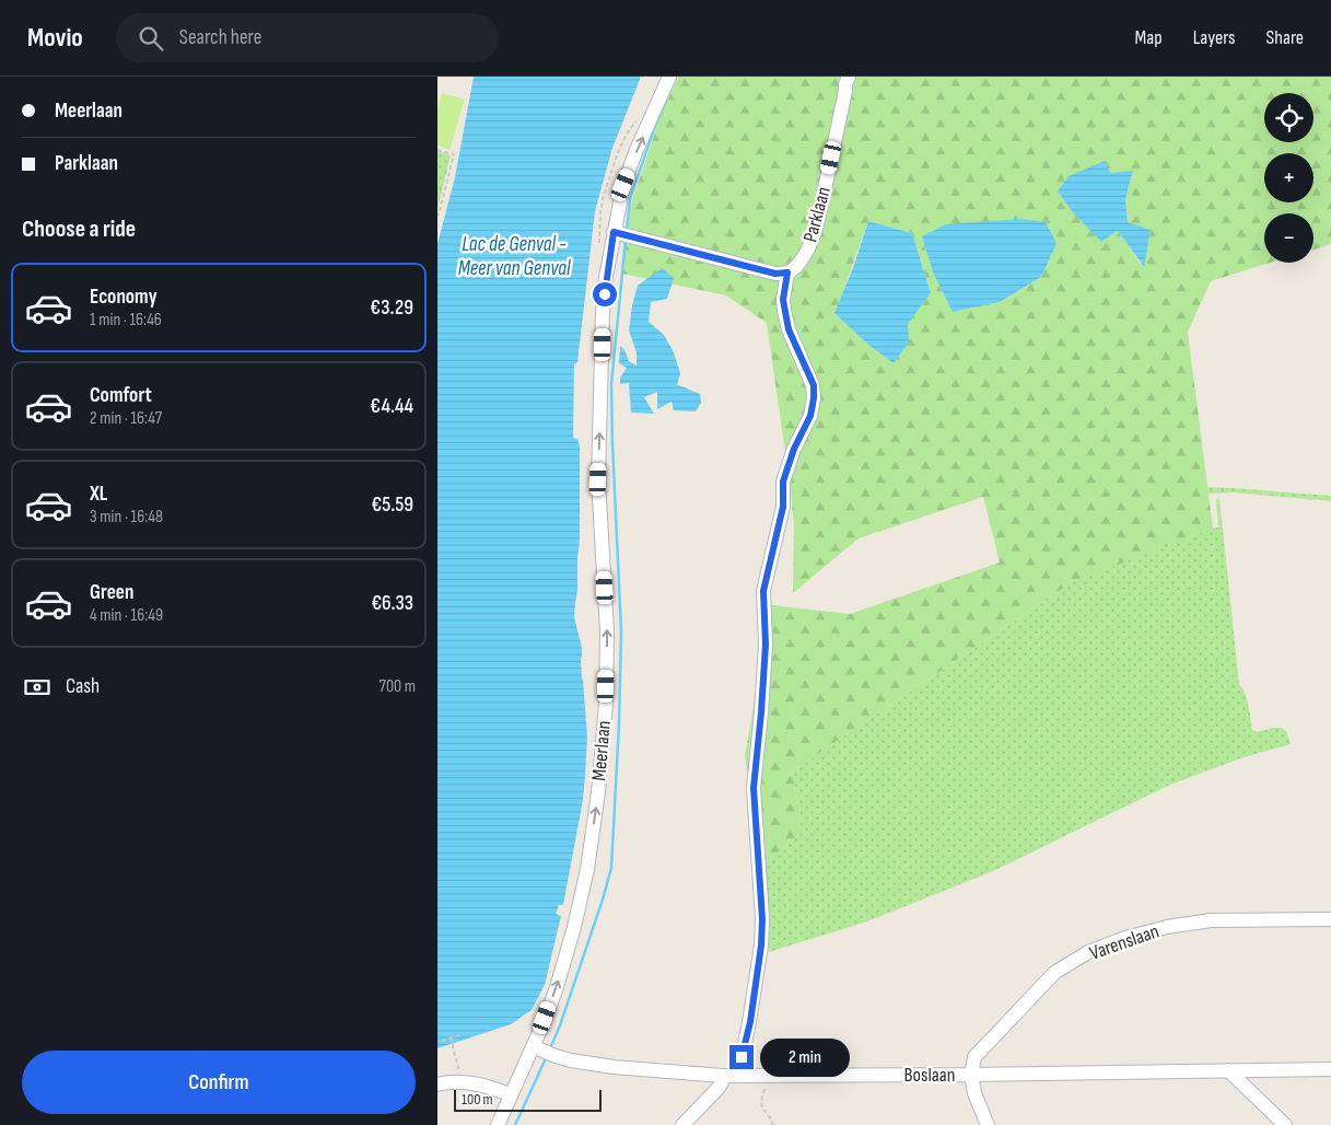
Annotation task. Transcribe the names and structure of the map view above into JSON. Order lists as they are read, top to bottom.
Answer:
{
  "streets": {
    "street": [
      "Parklaan",
      "Meerlaan",
      "Varenslaan",
      "Boslaan"
    ]
  },
  "crossings": [
    ["Meerlaan", "Boslaan"],
    ["Varenslaan", "Boslaan"]
  ],
  "one_way": ["Meerlaan"],
  "water": ["Lac de Genval - Meer van Genval"],
  "scale_bar": "100 m",
  "page": {
    "header": "Movio",
    "search": "Search here",
    "nav": ["Map", "Layers", "Share"],
    "banner": ["Meerlaan", "Parklaan"],
    "map_buttons": ["+", "−"],
    "heading": "Choose a ride",
    "list": [
      {
        "name": "Economy",
        "note": "1 min · 16:46",
        "value": "€3.29"
      },
      {
        "name": "Comfort",
        "note": "2 min · 16:47",
        "value": "€4.44"
      },
      {
        "name": "XL",
        "note": "3 min · 16:48",
        "value": "€5.59"
      },
      {
        "name": "Green",
        "note": "4 min · 16:49",
        "value": "€6.33"
      }
    ],
    "pay": ["Cash", "700 m"],
    "bubble": "2 min",
    "buttons": "Confirm",
    "scale": "100 m"
  }
}
